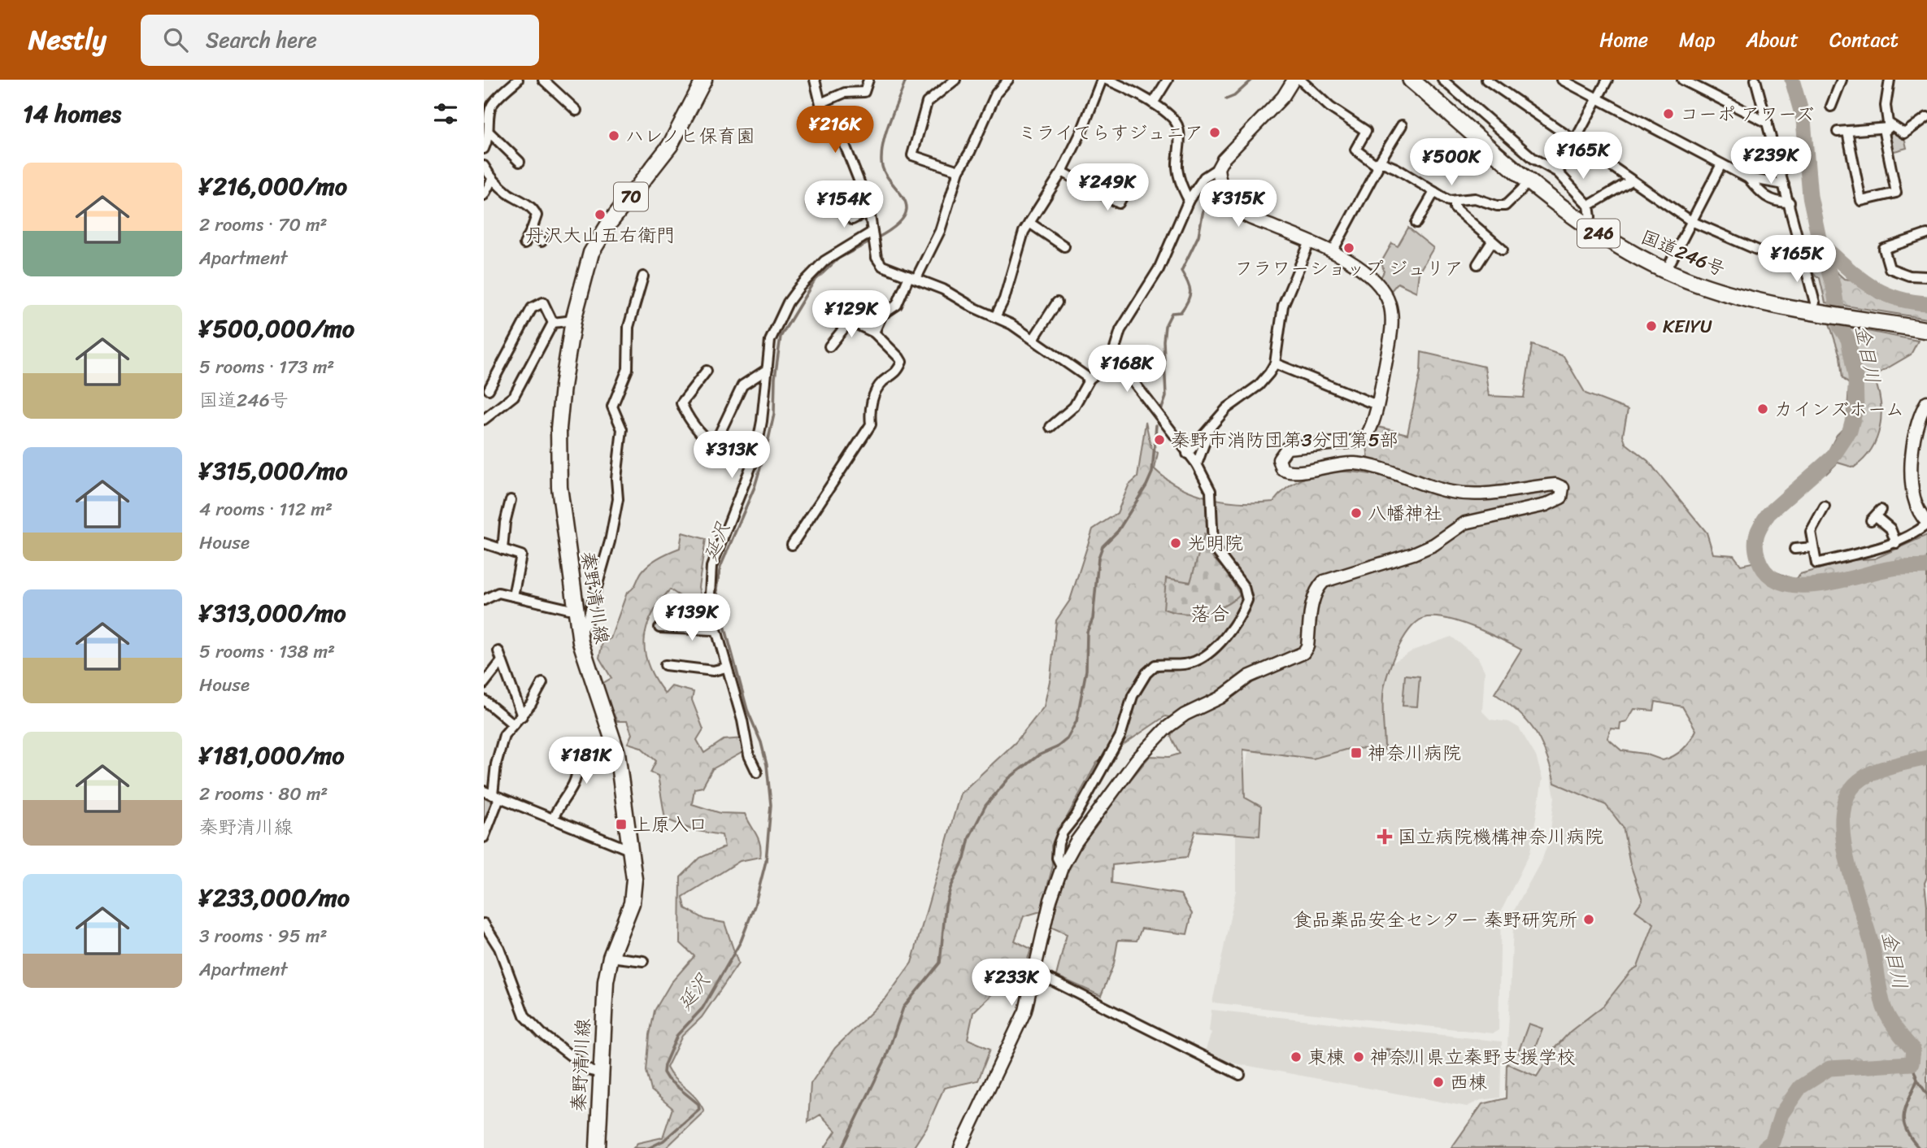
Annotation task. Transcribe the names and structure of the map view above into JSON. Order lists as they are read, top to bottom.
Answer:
{
  "streets": {
    "highway": ["246", "国道246号"],
    "main road": ["70", "秦野清川線"]
  },
  "crossings": [
    ["246", "国道246号"]
  ],
  "districts": ["落合"],
  "water": ["金目川", "延沢"],
  "places": {
    "other": [
      "コーポ アワーズ",
      "ミライてらすジュニア",
      "ハレノヒ保育園",
      "丹沢大山五右衛門",
      "フラワーショップ ジュリア",
      "KEIYU",
      "カインズホーム",
      "秦野市消防団第3分団第5部",
      "八幡神社",
      "光明院",
      "食品薬品安全センター 秦野研究所",
      "東棟",
      "神奈川県立秦野支援学校",
      "西棟"
    ],
    "transit": ["神奈川病院", "上原入口"],
    "health": ["国立病院機構神奈川病院"]
  },
  "page": {
    "header": "Nestly",
    "search": "Search here",
    "nav": [
      "Home",
      "Map",
      "About",
      "Contact"
    ],
    "heading": "14 homes",
    "price": [
      "¥216K",
      "¥165K",
      "¥239K",
      "¥500K",
      "¥249K",
      "¥315K",
      "¥154K",
      "¥165K",
      "¥129K",
      "¥168K",
      "¥313K",
      "¥139K",
      "¥181K",
      "¥233K"
    ],
    "list": [
      {
        "name": "¥216,000/mo",
        "note": "2 rooms · 70 m² · Apartment"
      },
      {
        "name": "¥500,000/mo",
        "note": "5 rooms · 173 m² · 国道246号"
      },
      {
        "name": "¥315,000/mo",
        "note": "4 rooms · 112 m² · House"
      },
      {
        "name": "¥313,000/mo",
        "note": "5 rooms · 138 m² · House"
      },
      {
        "name": "¥181,000/mo",
        "note": "2 rooms · 80 m² · 秦野清川線"
      },
      {
        "name": "¥233,000/mo",
        "note": "3 rooms · 95 m² · Apartment"
      }
    ]
  }
}
